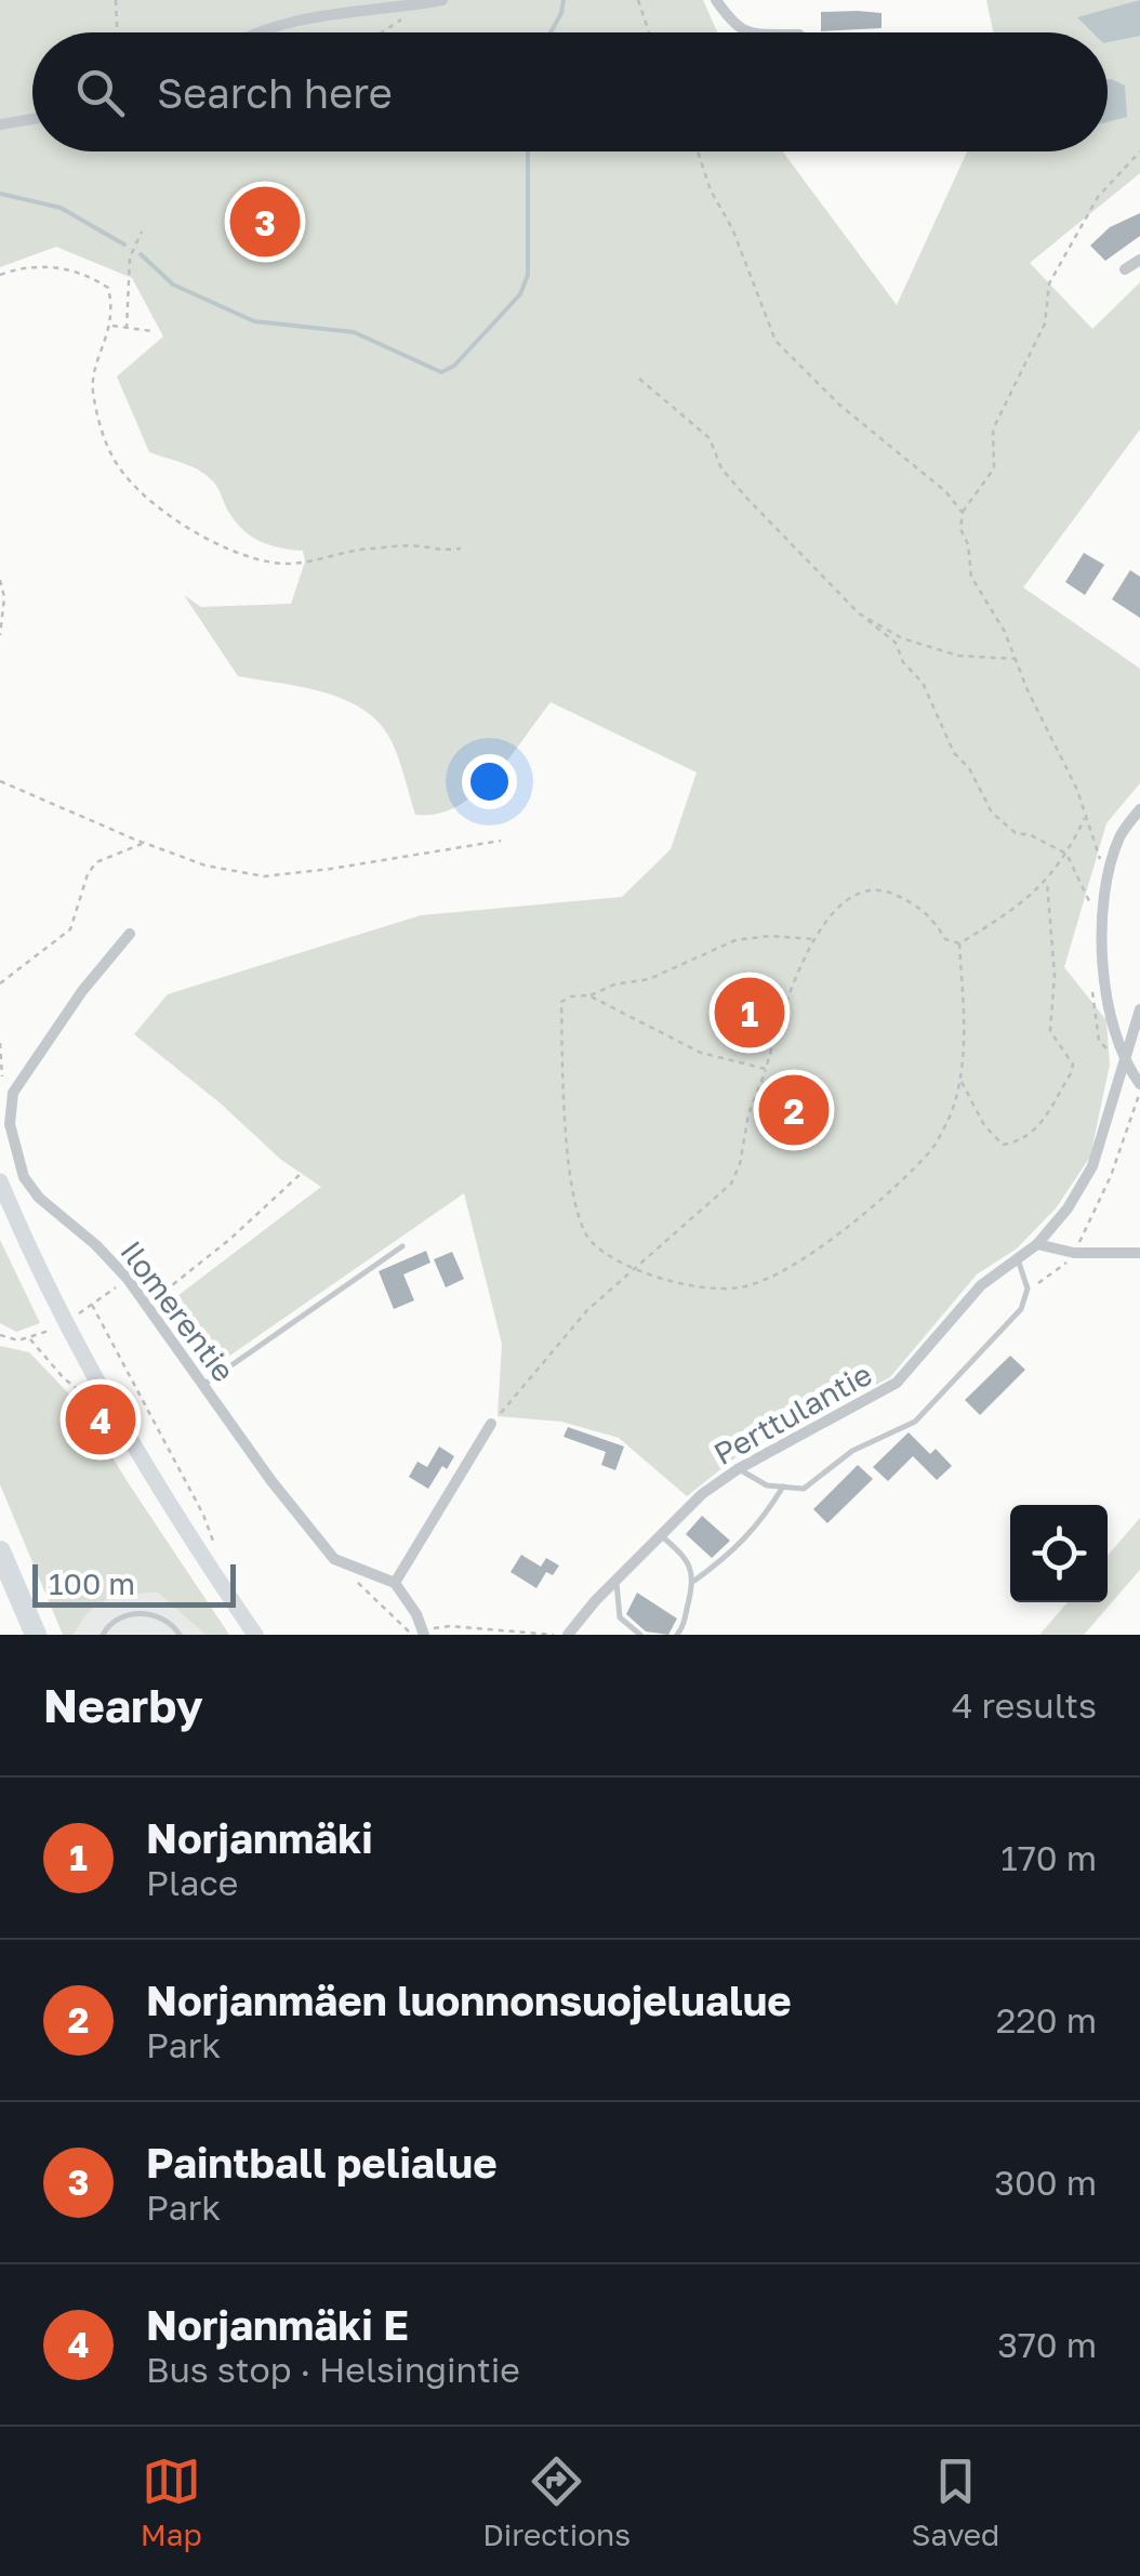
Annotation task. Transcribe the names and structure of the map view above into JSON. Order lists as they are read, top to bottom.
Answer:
{
  "streets": {
    "street": ["Ilomerentie", "Perttulantie"]
  },
  "scale_bar": "100 m",
  "page": {
    "search": "Search here",
    "pins": [
      "3",
      "1",
      "2",
      "4"
    ],
    "scale": "100 m",
    "heading": ["Nearby", "4 results"],
    "list": [
      {
        "mark": "1",
        "name": "Norjanmäki",
        "note": "Place",
        "value": "170 m"
      },
      {
        "mark": "2",
        "name": "Norjanmäen luonnonsuojelualue",
        "note": "Park",
        "value": "220 m"
      },
      {
        "mark": "3",
        "name": "Paintball pelialue",
        "note": "Park",
        "value": "300 m"
      },
      {
        "mark": "4",
        "name": "Norjanmäki E",
        "note": "Bus stop · Helsingintie",
        "value": "370 m"
      }
    ],
    "nav": ["Map", "Directions", "Saved"]
  }
}
